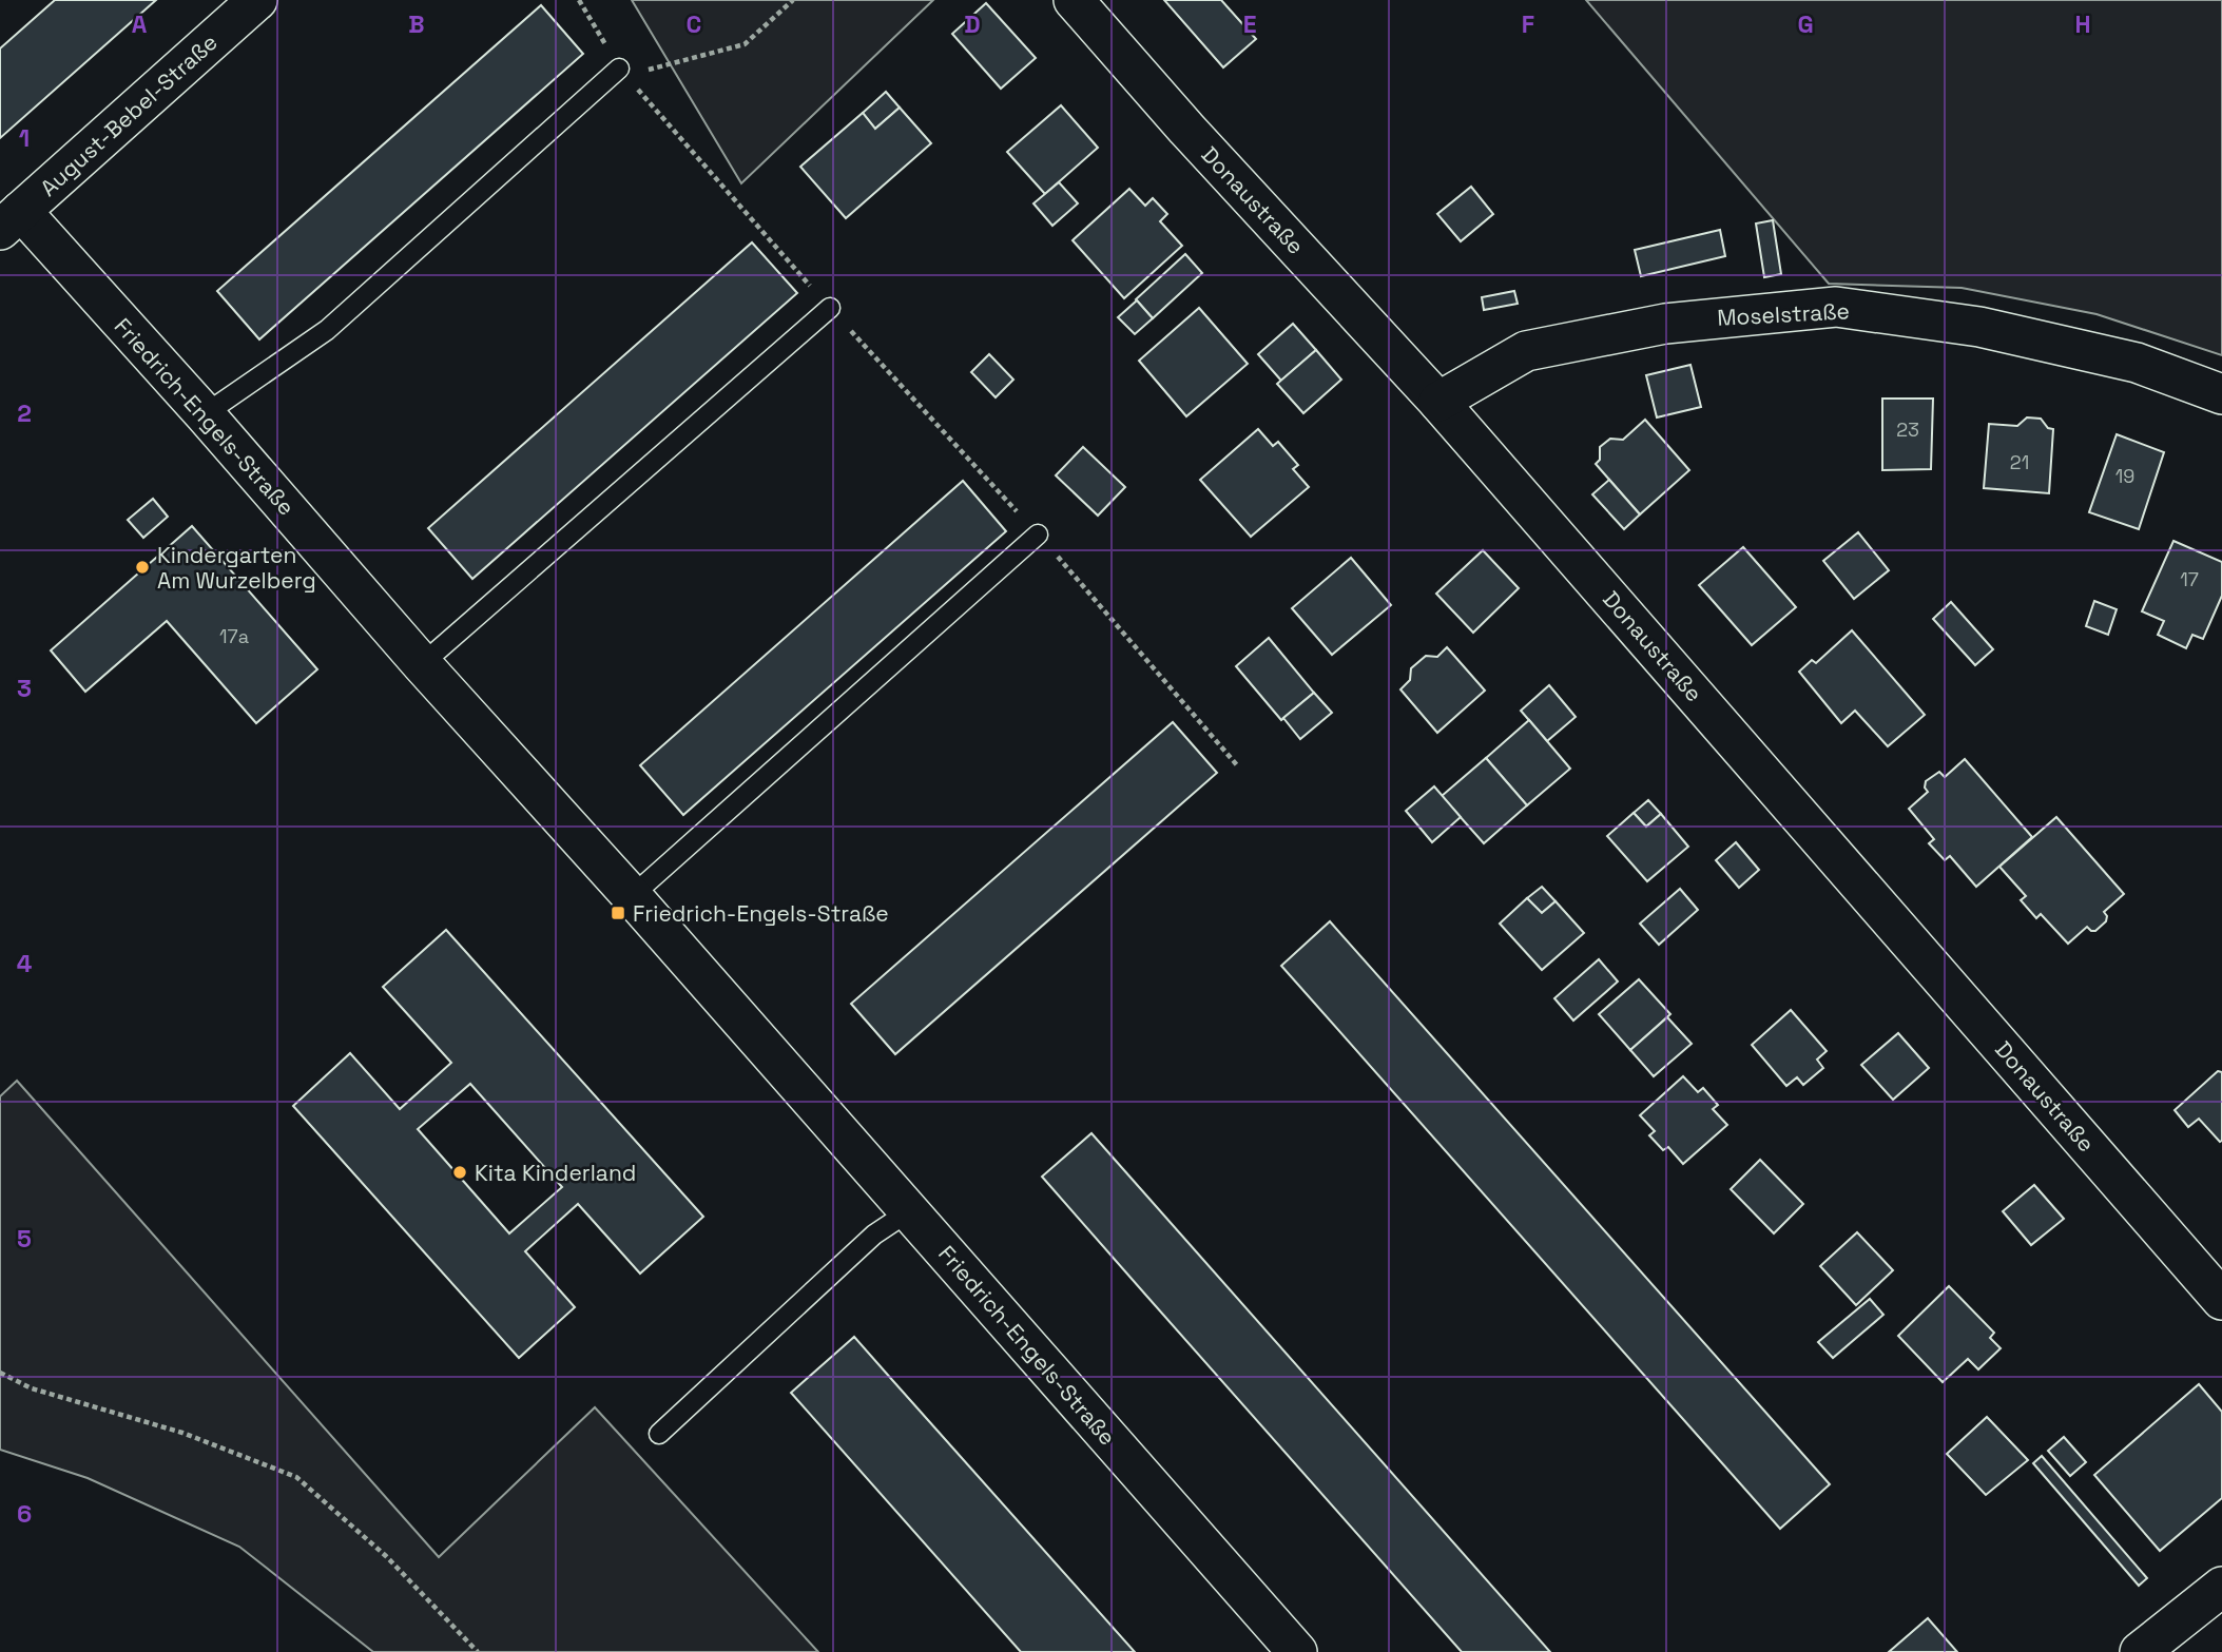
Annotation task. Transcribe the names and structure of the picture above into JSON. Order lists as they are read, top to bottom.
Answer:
{
  "streets": {
    "street": [
      "August-Bebel-Straße",
      "Donaustraße",
      "Moselstraße",
      "Friedrich-Engels-Straße"
    ]
  },
  "crossings": [
    ["August-Bebel-Straße", "Friedrich-Engels-Straße"],
    ["Donaustraße", "Moselstraße"]
  ],
  "places": {
    "other": ["Kindergarten Am Wurzelberg", "Kita Kinderland"],
    "transit": ["Friedrich-Engels-Straße"]
  },
  "house_numbers": [
    "23",
    "21",
    "19",
    "17",
    "17a"
  ],
  "grid": {
    "columns": [
      "A",
      "B",
      "C",
      "D",
      "E",
      "F",
      "G",
      "H"
    ],
    "rows": [
      "1",
      "2",
      "3",
      "4",
      "5",
      "6"
    ]
  }
}
